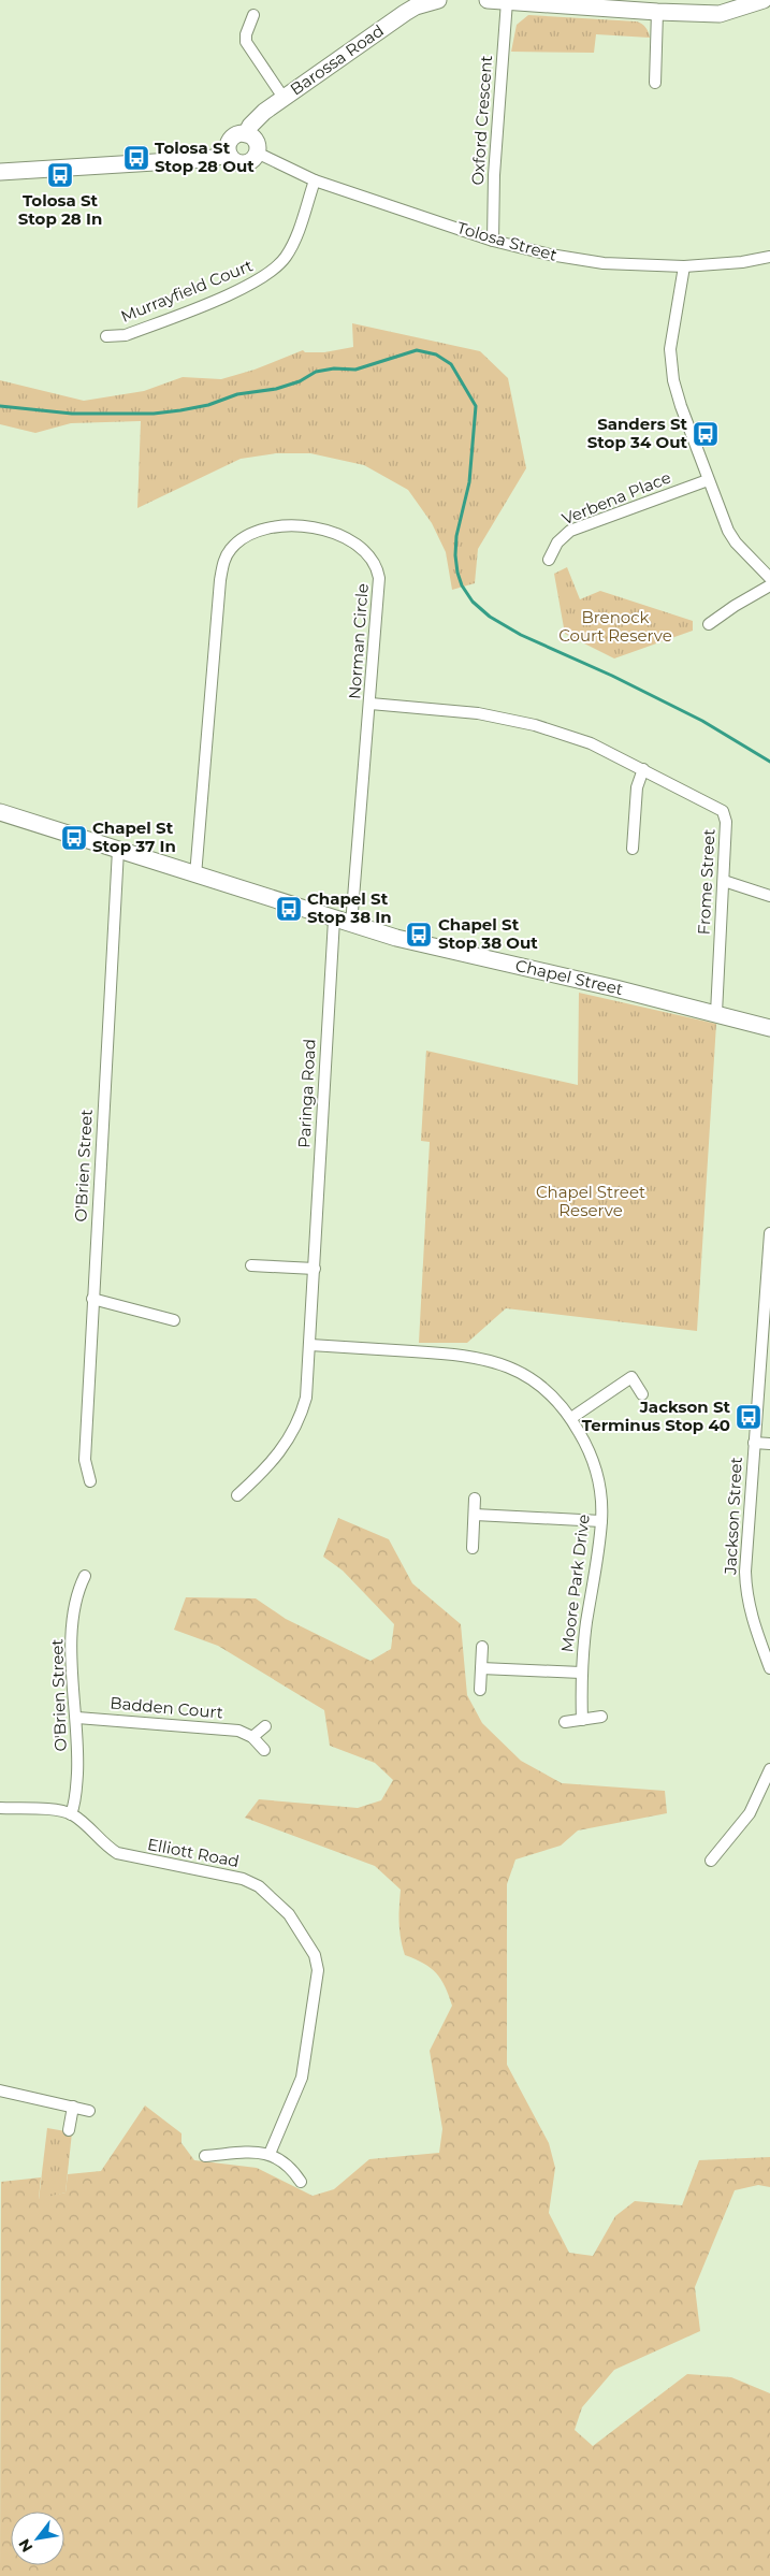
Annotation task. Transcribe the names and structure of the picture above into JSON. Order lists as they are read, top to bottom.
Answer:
{
  "streets": {
    "street": [
      "Barossa Road",
      "Oxford Crescent",
      "Tolosa Street",
      "Murrayfield Court",
      "Verbena Place",
      "Norman Circle",
      "Frome Street",
      "Chapel Street",
      "Paringa Road",
      "O'Brien Street",
      "Jackson Street",
      "Moore Park Drive",
      "Badden Court",
      "Elliott Road"
    ]
  },
  "crossings": [
    ["Barossa Road", "Tolosa Street"],
    ["Oxford Crescent", "Tolosa Street"],
    ["Tolosa Street", "Murrayfield Court"],
    ["Norman Circle", "Frome Street"],
    ["Norman Circle", "Chapel Street"],
    ["Frome Street", "Chapel Street"],
    ["Chapel Street", "Paringa Road"],
    ["Chapel Street", "O'Brien Street"],
    ["Paringa Road", "Moore Park Drive"],
    ["O'Brien Street", "Badden Court"],
    ["O'Brien Street", "Elliott Road"]
  ],
  "parks": ["Brenock Court Reserve", "Chapel Street Reserve"],
  "places": {
    "bus stop": [
      "Tolosa St Stop 28 Out",
      "Tolosa St Stop 28 In",
      "Sanders St Stop 34 Out",
      "Chapel St Stop 37 In",
      "Chapel St Stop 38 In",
      "Chapel St Stop 38 Out",
      "Jackson St Terminus Stop 40"
    ]
  },
  "north": "bottom left"
}
